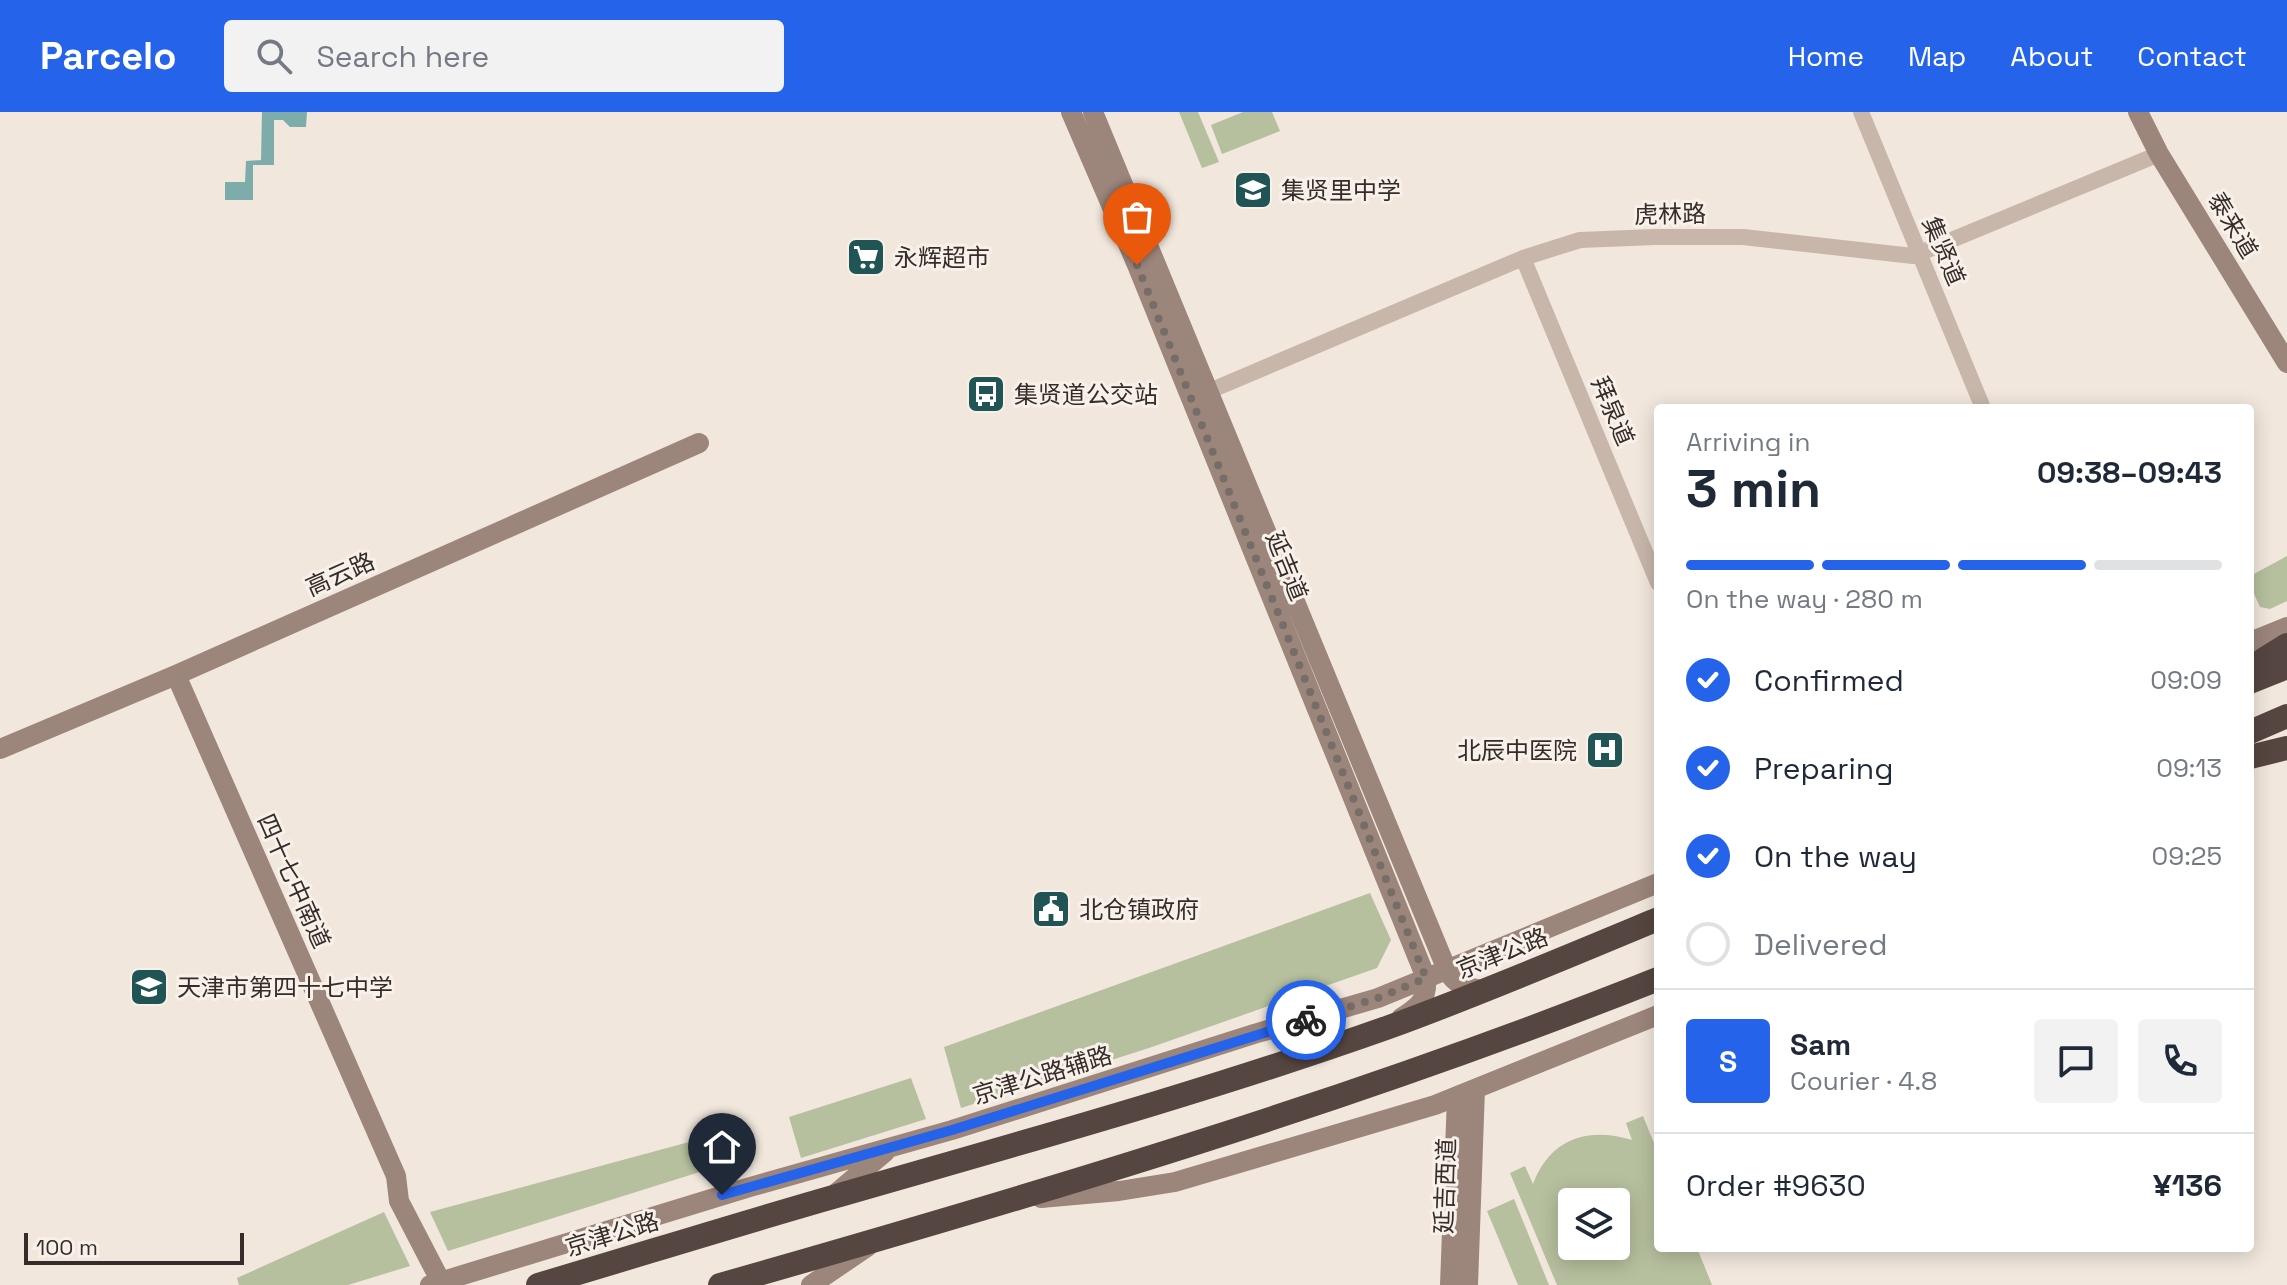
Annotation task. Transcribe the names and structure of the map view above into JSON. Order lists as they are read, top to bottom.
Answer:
{
  "streets": {
    "highway": ["京津公路"],
    "main road": [
      "泰来道",
      "延吉道",
      "高云路",
      "四十七中南道",
      "京津公路辅路",
      "延吉西道"
    ],
    "street": ["虎林路", "集贤道", "拜泉道"]
  },
  "crossings": [
    ["虎林路", "泰来道"],
    ["虎林路", "集贤道"],
    ["虎林路", "拜泉道"],
    ["虎林路", "延吉道"],
    ["延吉道", "京津公路辅路"],
    ["高云路", "四十七中南道"],
    ["四十七中南道", "京津公路辅路"]
  ],
  "places": {
    "school or university": ["集贤里中学", "天津市第四十七中学"],
    "supermarket": ["永辉超市"],
    "bus stop": ["集贤道公交站"],
    "hospital": ["北辰中医院"],
    "public building": ["北仓镇政府"]
  },
  "scale_bar": "100 m",
  "page": {
    "header": "Parcelo",
    "search": "Search here",
    "nav": [
      "Home",
      "Map",
      "About",
      "Contact"
    ],
    "heading": ["3 min", "Arriving in", "09:38–09:43"],
    "panel": [
      "Sam",
      "Courier · 4.8",
      "Order #9630",
      "¥136"
    ],
    "bar": "On the way · 280 m",
    "list": [
      ["Confirmed", "09:09"],
      ["Preparing", "09:13"],
      ["On the way", "09:25"],
      "Delivered"
    ],
    "round": "S",
    "scale": "100 m"
  }
}
